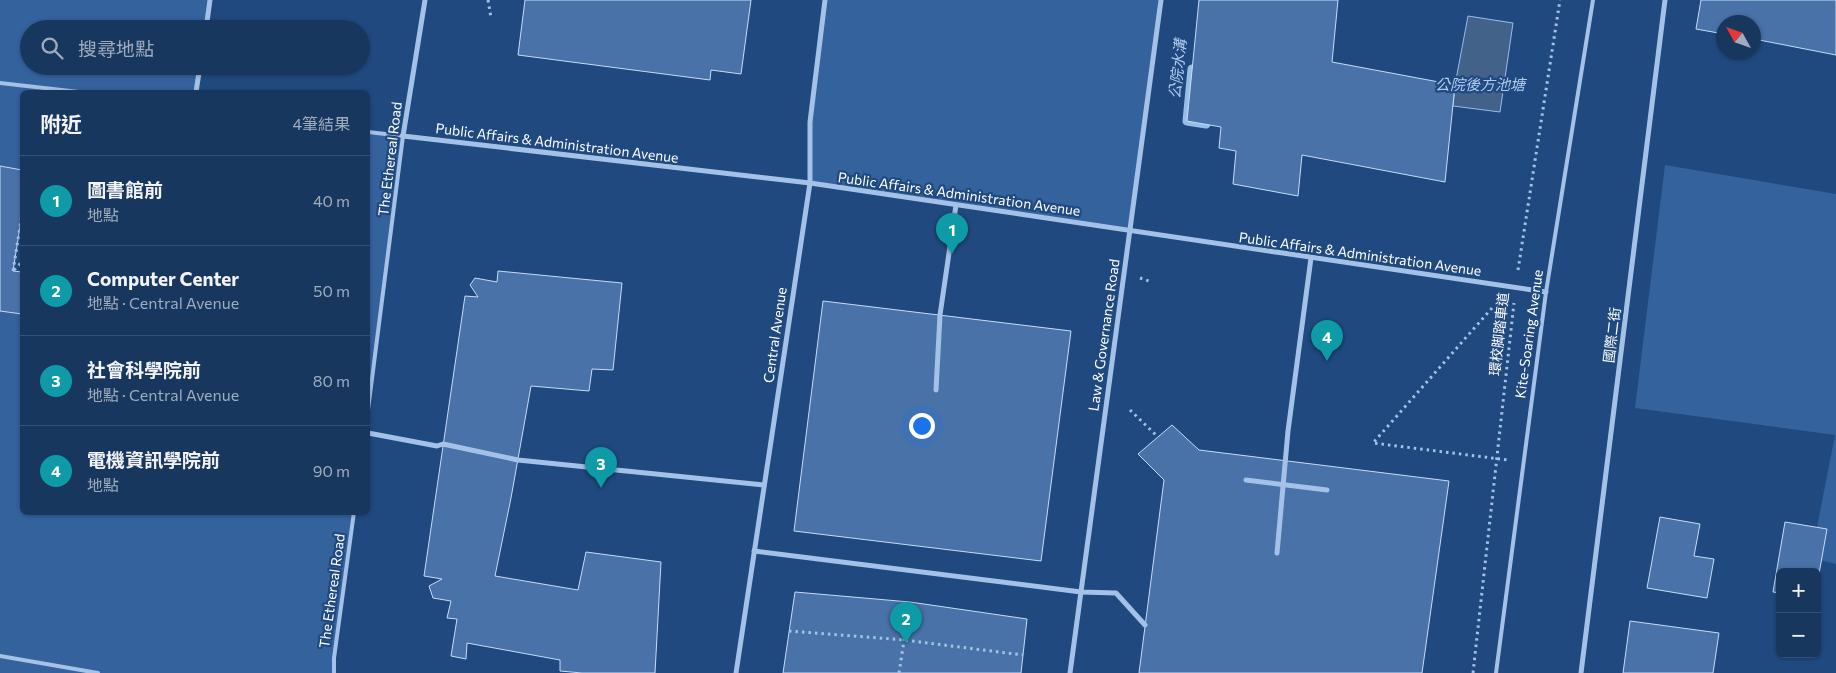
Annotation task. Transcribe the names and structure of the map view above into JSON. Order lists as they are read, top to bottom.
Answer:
{
  "streets": {
    "street": [
      "Public Affairs & Administration Avenue",
      "The Ethereal Road",
      "Central Avenue",
      "Law & Governance Road",
      "國際二街"
    ],
    "lane": ["Kite-Soaring Avenue"],
    "path": ["環校脚踏車道"]
  },
  "crossings": [
    ["Public Affairs & Administration Avenue", "The Ethereal Road"],
    ["Public Affairs & Administration Avenue", "環校脚踏車道"],
    ["Public Affairs & Administration Avenue", "Kite-Soaring Avenue"],
    ["Public Affairs & Administration Avenue", "Central Avenue"],
    ["Public Affairs & Administration Avenue", "Law & Governance Road"]
  ],
  "water": ["公院水溝", "公院後方池塘"],
  "north": "top left",
  "page": {
    "search": "搜尋地點",
    "heading": ["附近", "4筆結果"],
    "list": [
      {
        "mark": "1",
        "name": "圖書館前",
        "note": "地點",
        "value": "40 m"
      },
      {
        "mark": "2",
        "name": "Computer Center",
        "note": "地點 · Central Avenue",
        "value": "50 m"
      },
      {
        "mark": "3",
        "name": "社會科學院前",
        "note": "地點 · Central Avenue",
        "value": "80 m"
      },
      {
        "mark": "4",
        "name": "電機資訊學院前",
        "note": "地點",
        "value": "90 m"
      }
    ],
    "pins": [
      "1",
      "4",
      "3",
      "2"
    ],
    "map_buttons": ["+", "−"]
  }
}
